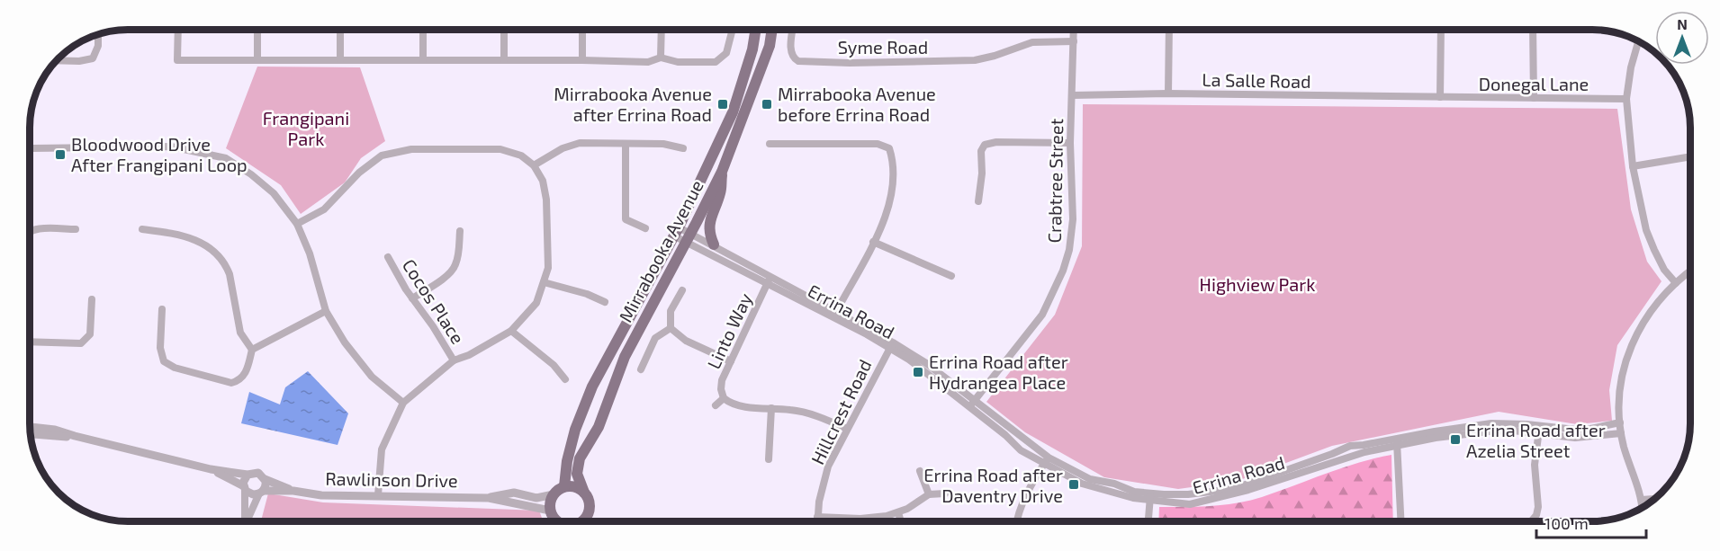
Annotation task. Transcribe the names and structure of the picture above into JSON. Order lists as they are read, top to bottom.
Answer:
{
  "streets": {
    "main road": ["Mirrabooka Avenue"],
    "street": [
      "Syme Road",
      "La Salle Road",
      "Donegal Lane",
      "Crabtree Street",
      "Cocos Place",
      "Errina Road",
      "Linto Way",
      "Hillcrest Road",
      "Rawlinson Drive"
    ]
  },
  "crossings": [
    ["Syme Road", "Crabtree Street"],
    ["La Salle Road", "Donegal Lane"],
    ["La Salle Road", "Crabtree Street"],
    ["Crabtree Street", "Errina Road"],
    ["Mirrabooka Avenue", "Errina Road"],
    ["Mirrabooka Avenue", "Rawlinson Drive"],
    ["Errina Road", "Linto Way"],
    ["Errina Road", "Hillcrest Road"],
    ["Linto Way", "Hillcrest Road"]
  ],
  "parks": ["Frangipani Park", "Highview Park"],
  "places": {
    "transit": [
      "Mirrabooka Avenue after Errina Road",
      "Mirrabooka Avenue before Errina Road",
      "Bloodwood Drive After Frangipani Loop",
      "Errina Road after Hydrangea Place",
      "Errina Road after Azelia Street",
      "Errina Road after Daventry Drive"
    ]
  },
  "scale_bar": "100 m",
  "north": "top"
}
